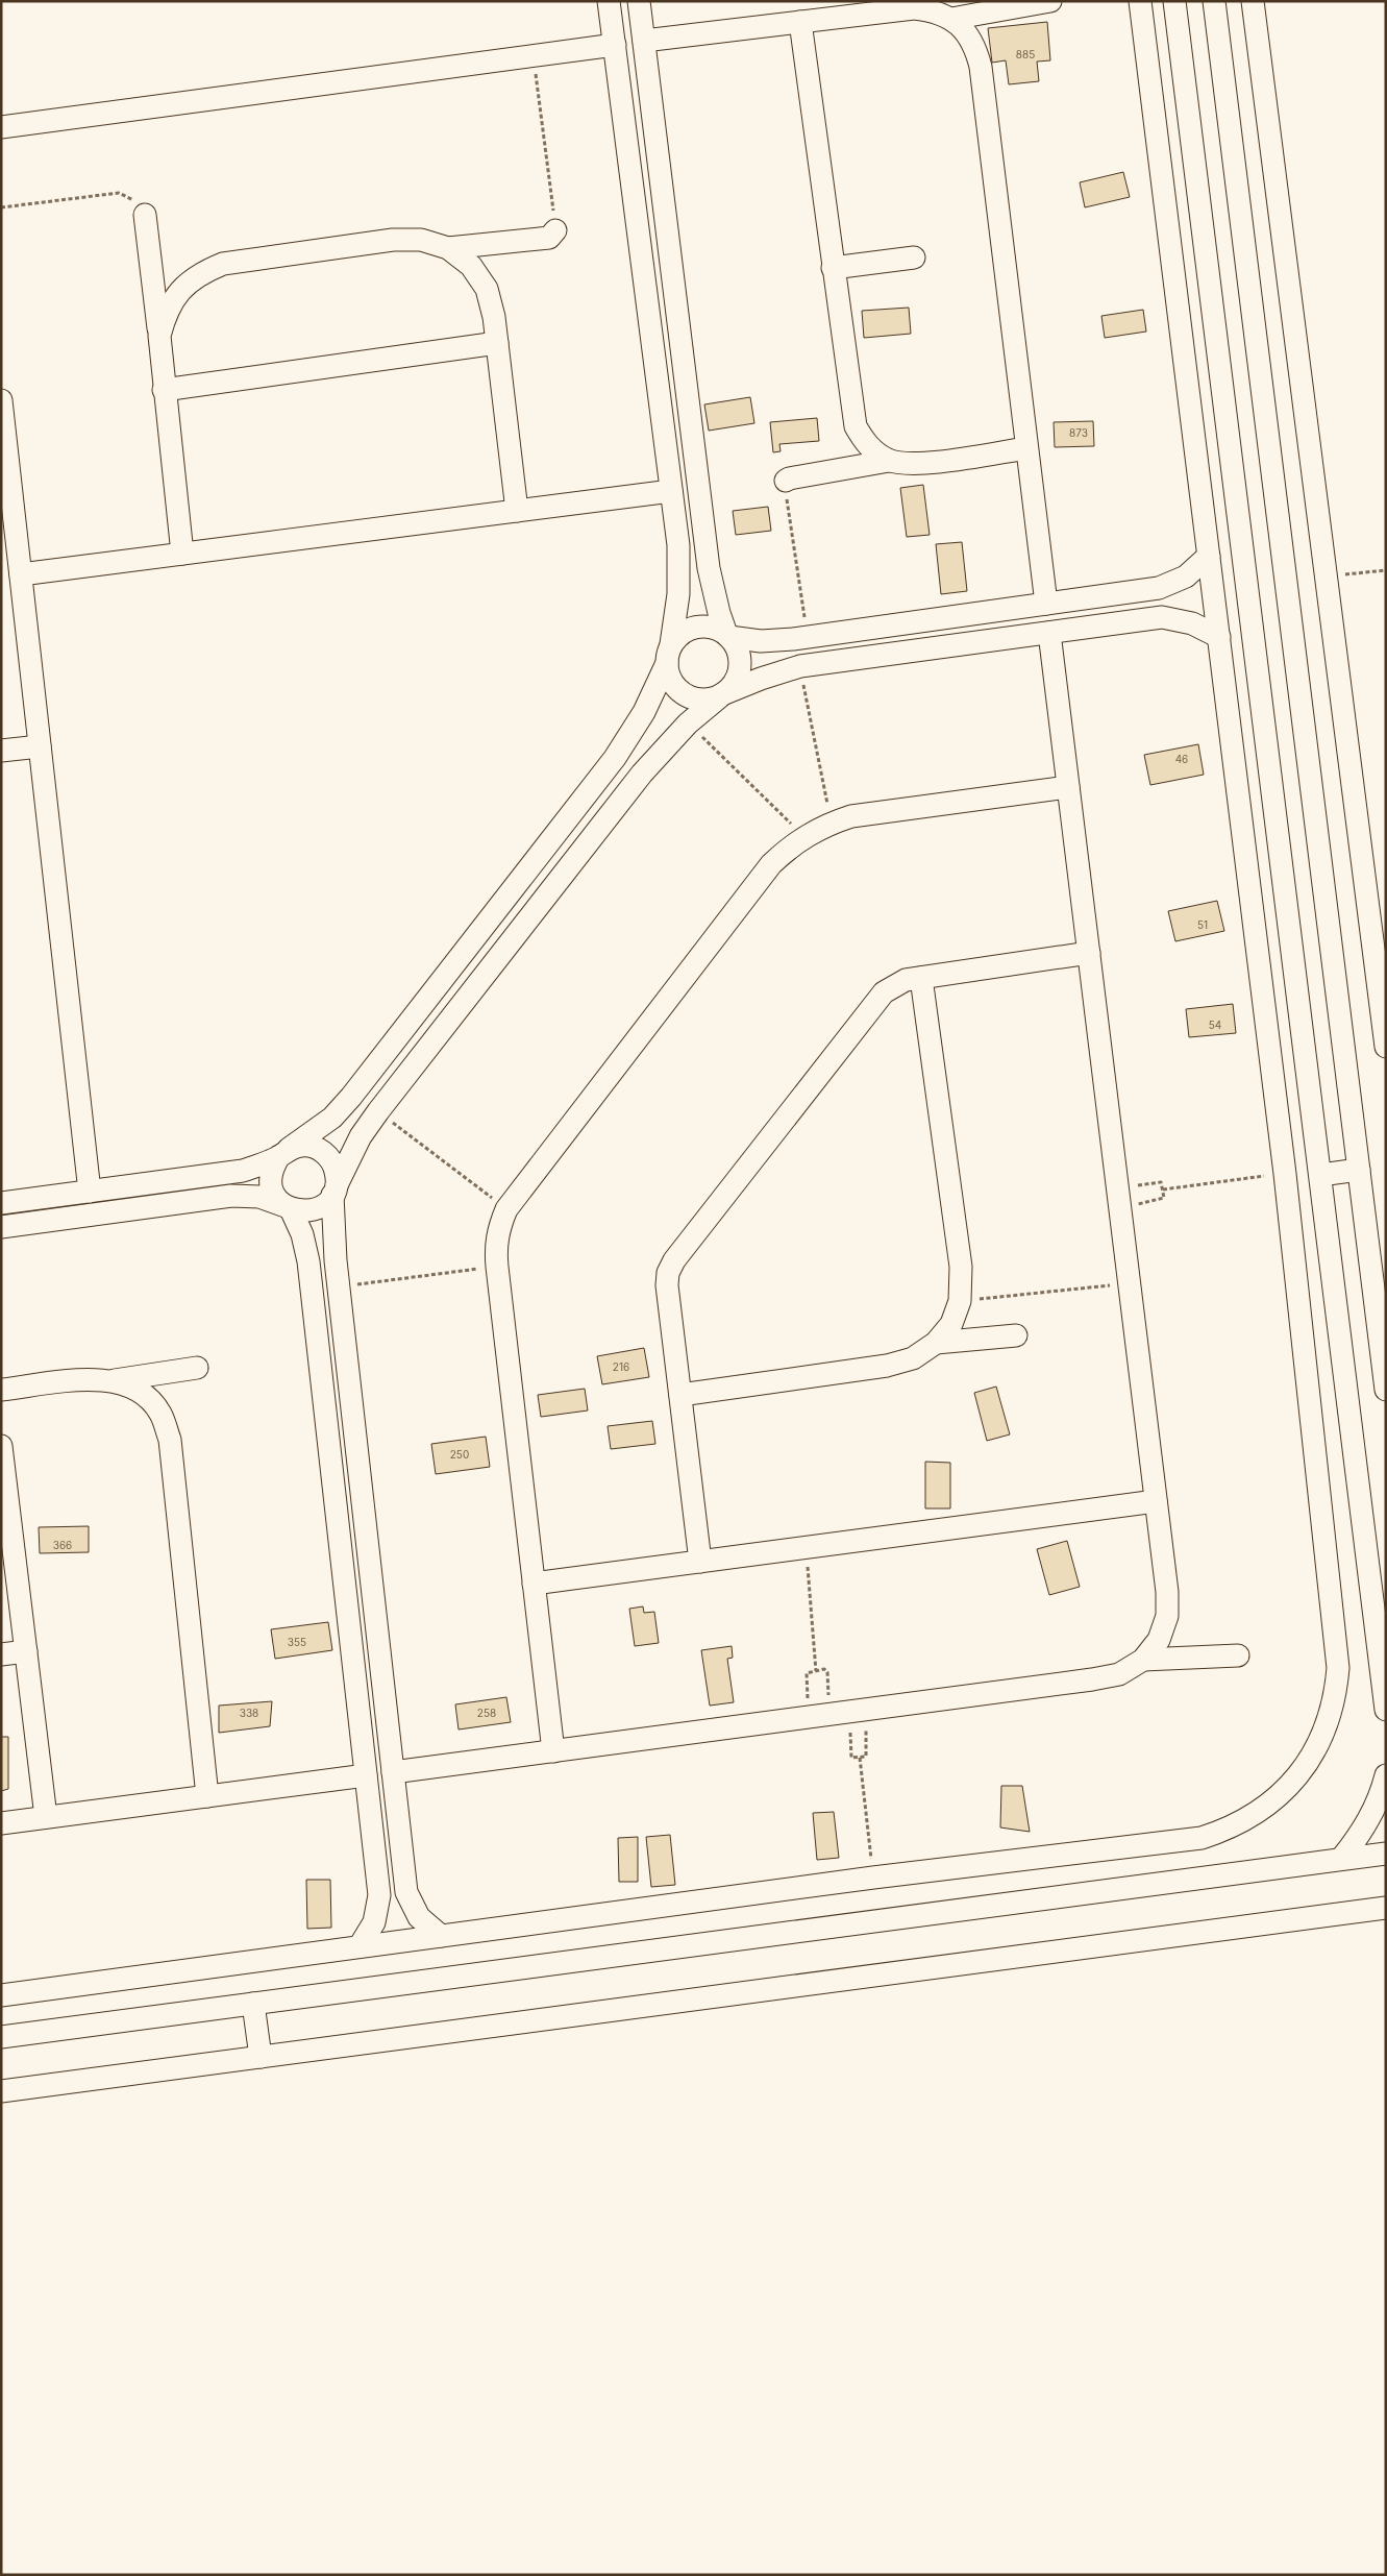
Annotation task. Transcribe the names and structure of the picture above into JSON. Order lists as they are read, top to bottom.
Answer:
{
  "house_numbers": [
    "885",
    "873",
    "46",
    "51",
    "54",
    "216",
    "250",
    "366",
    "355",
    "338",
    "258"
  ]
}
